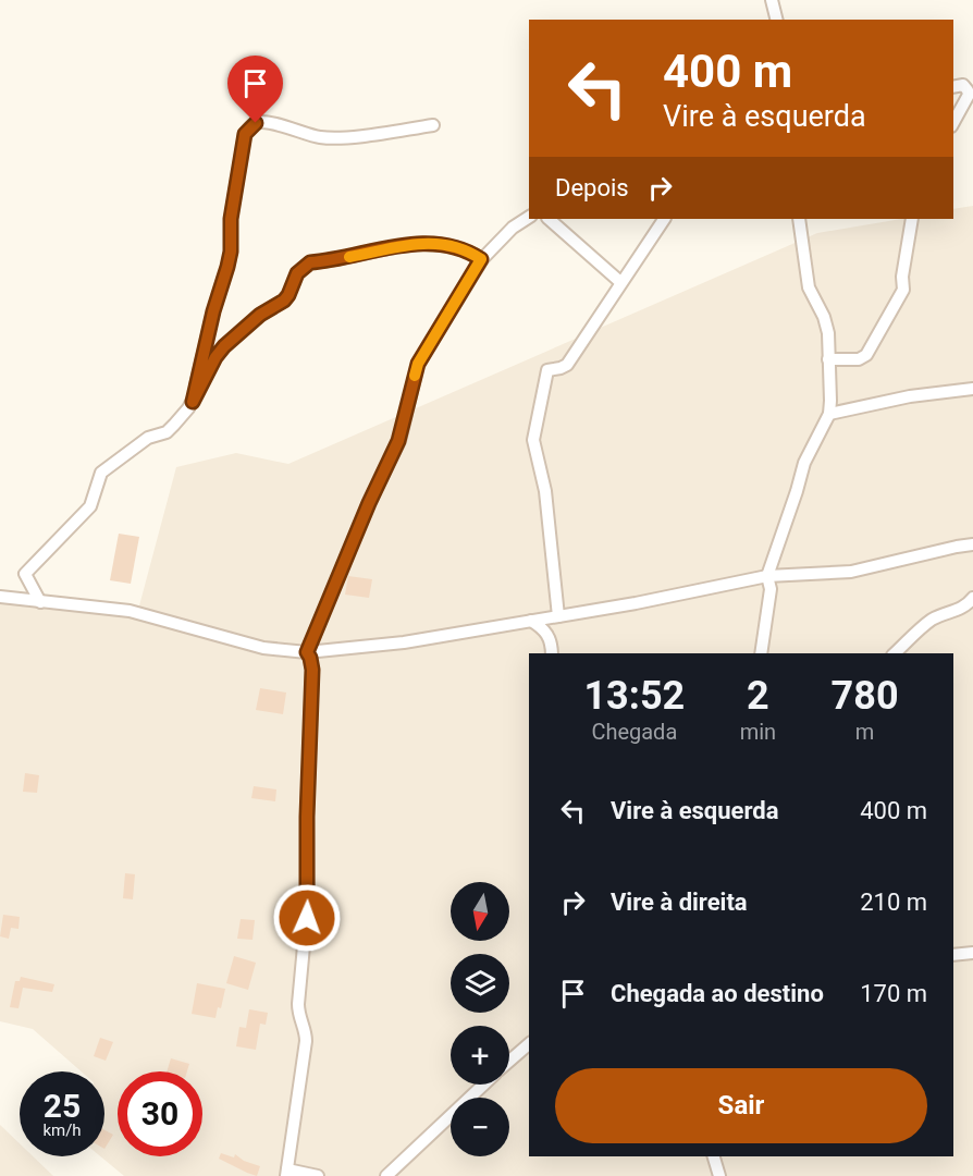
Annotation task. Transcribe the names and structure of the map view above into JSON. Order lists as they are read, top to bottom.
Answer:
{
  "north": "bottom",
  "page": {
    "turn": ["400 m", "Vire à esquerda"],
    "then": "Depois",
    "eta": [
      "13:52",
      "Chegada",
      "2",
      "min",
      "780",
      "m"
    ],
    "list": [
      {
        "name": "Vire à esquerda",
        "value": "400 m"
      },
      {
        "name": "Vire à direita",
        "value": "210 m"
      },
      {
        "name": "Chegada ao destino",
        "value": "170 m"
      }
    ],
    "map_buttons": ["+", "−"],
    "buttons": "Sair",
    "speed": "25 km/h",
    "limit": "30"
  }
}
